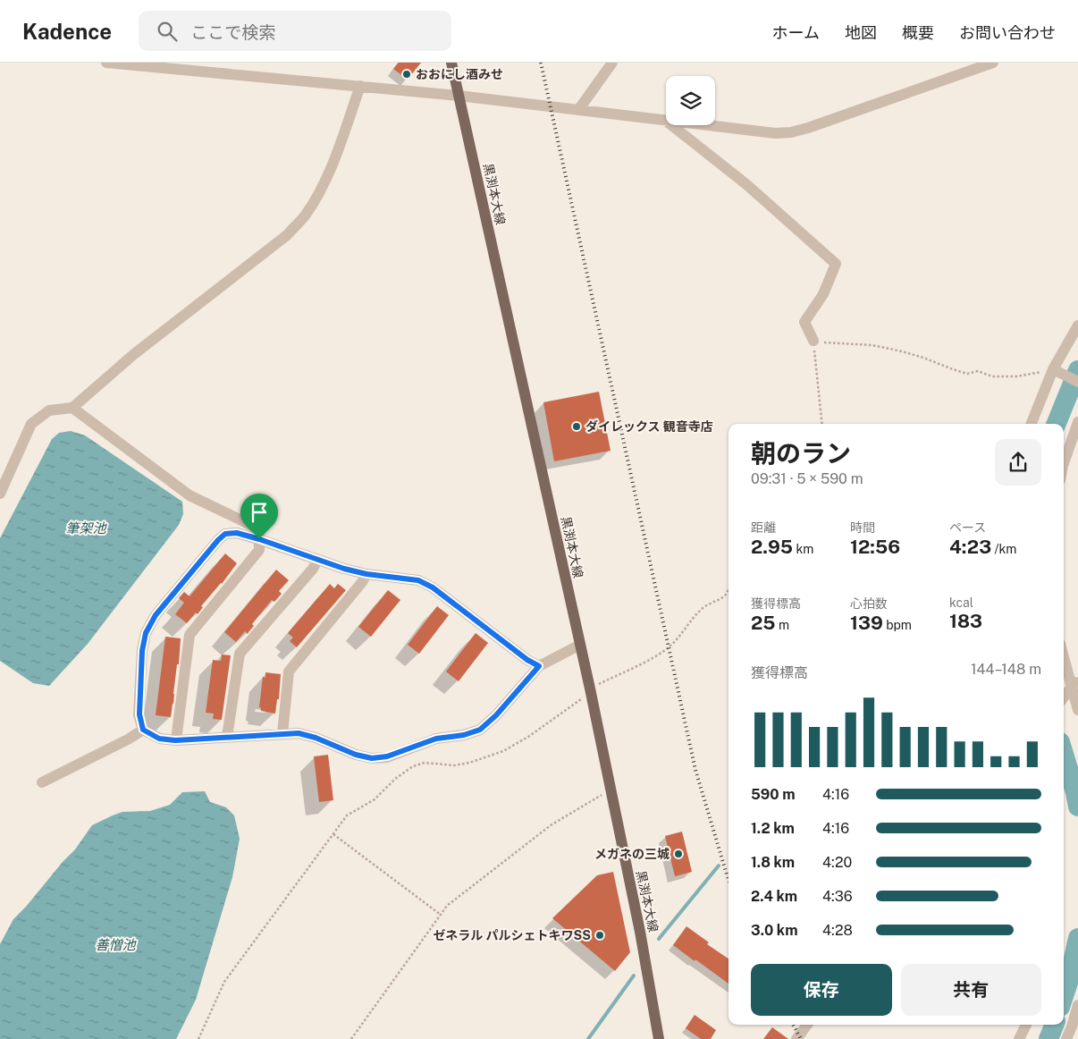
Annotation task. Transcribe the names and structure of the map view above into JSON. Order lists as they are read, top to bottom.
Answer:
{
  "streets": {
    "main road": ["黒渕本大線"]
  },
  "water": ["筆架池", "善憎池"],
  "places": [
    "おおにし酒みせ",
    "ダイレックス 観音寺店",
    "メガネの三城",
    "ゼネラル パルシェトキワSS"
  ],
  "page": {
    "header": "Kadence",
    "search": "ここで検索",
    "nav": [
      "ホーム",
      "地図",
      "概要",
      "お問い合わせ"
    ],
    "heading": ["朝のラン", "09:31 · 5 × 590 m"],
    "stats": [
      ["距離", "2.95 km"],
      ["時間", "12:56"],
      ["ペース", "4:23 /km"],
      ["獲得標高", "25 m"],
      ["心拍数", "139 bpm"],
      ["kcal", "183"]
    ],
    "chart": ["獲得標高", "144–148 m"],
    "list": [
      {
        "name": "590 m",
        "note": "4:16"
      },
      {
        "name": "1.2 km",
        "note": "4:16"
      },
      {
        "name": "1.8 km",
        "note": "4:20"
      },
      {
        "name": "2.4 km",
        "note": "4:36"
      },
      {
        "name": "3.0 km",
        "note": "4:28"
      }
    ],
    "buttons": ["保存", "共有"]
  }
}
